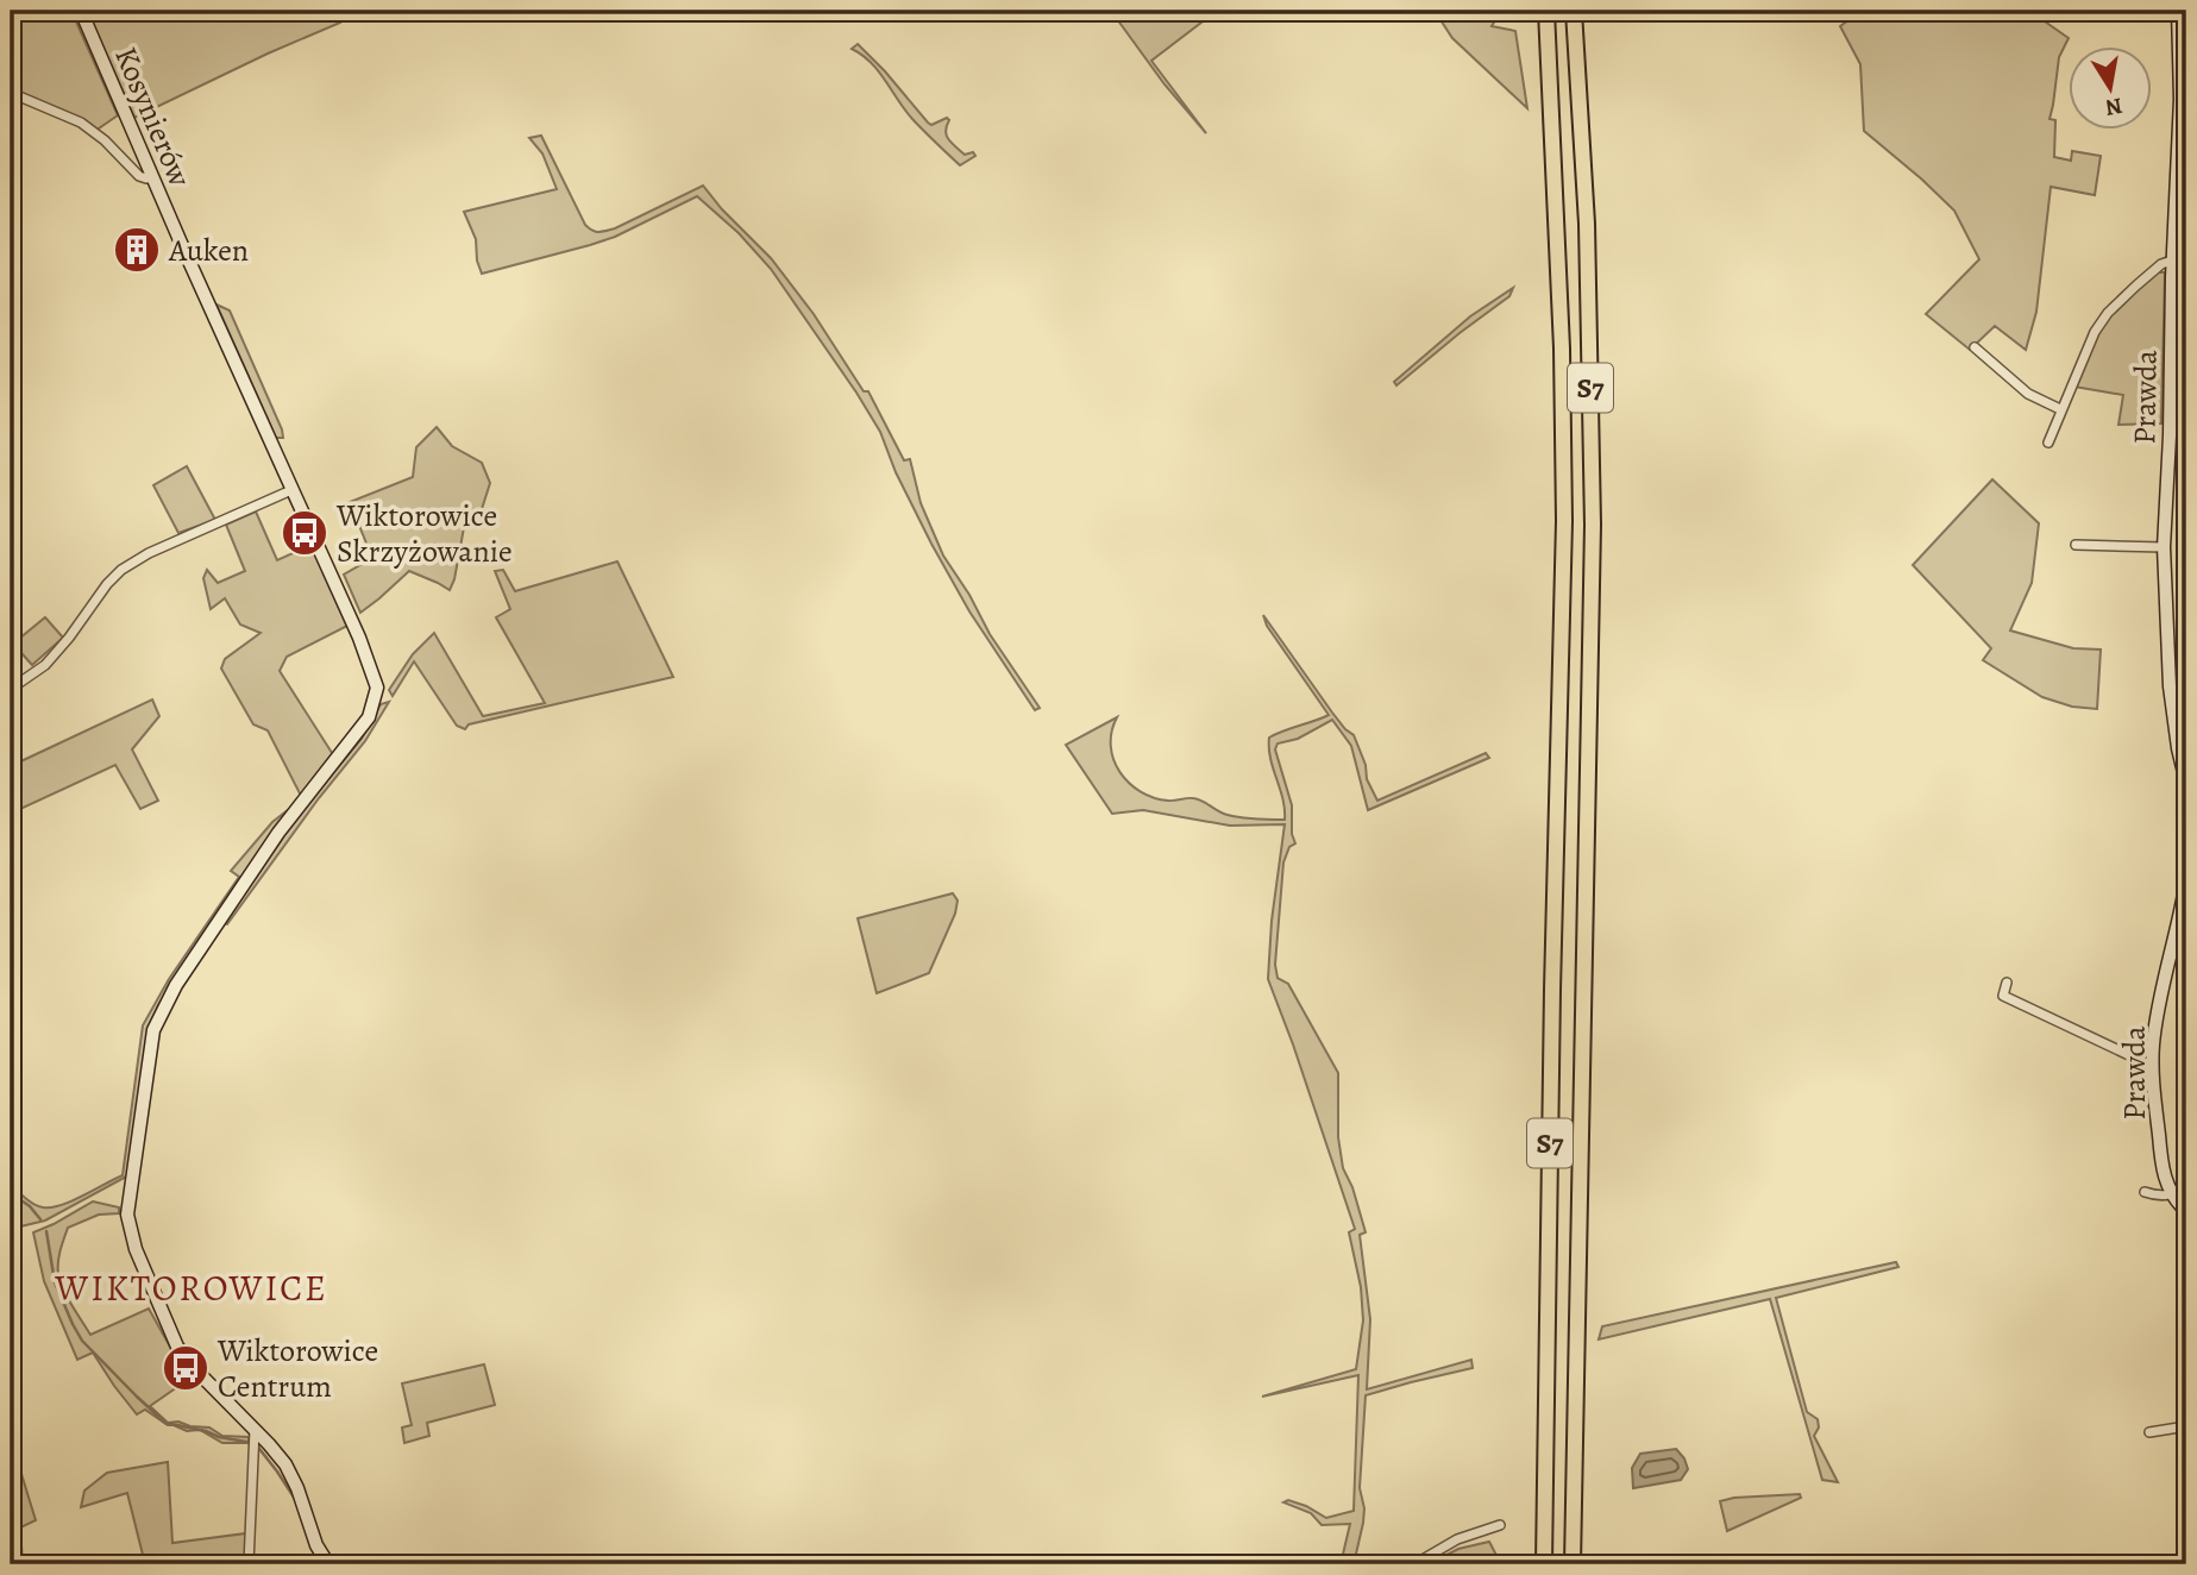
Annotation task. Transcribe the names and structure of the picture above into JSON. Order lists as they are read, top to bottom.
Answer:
{
  "streets": {
    "highway": ["S7"],
    "street": ["Kosynierów", "Prawda"]
  },
  "districts": ["WIKTOROWICE"],
  "places": {
    "building": ["Auken"],
    "bus stop": ["Wiktorowice Skrzyżowanie", "Wiktorowice Centrum"]
  },
  "north": "bottom"
}
